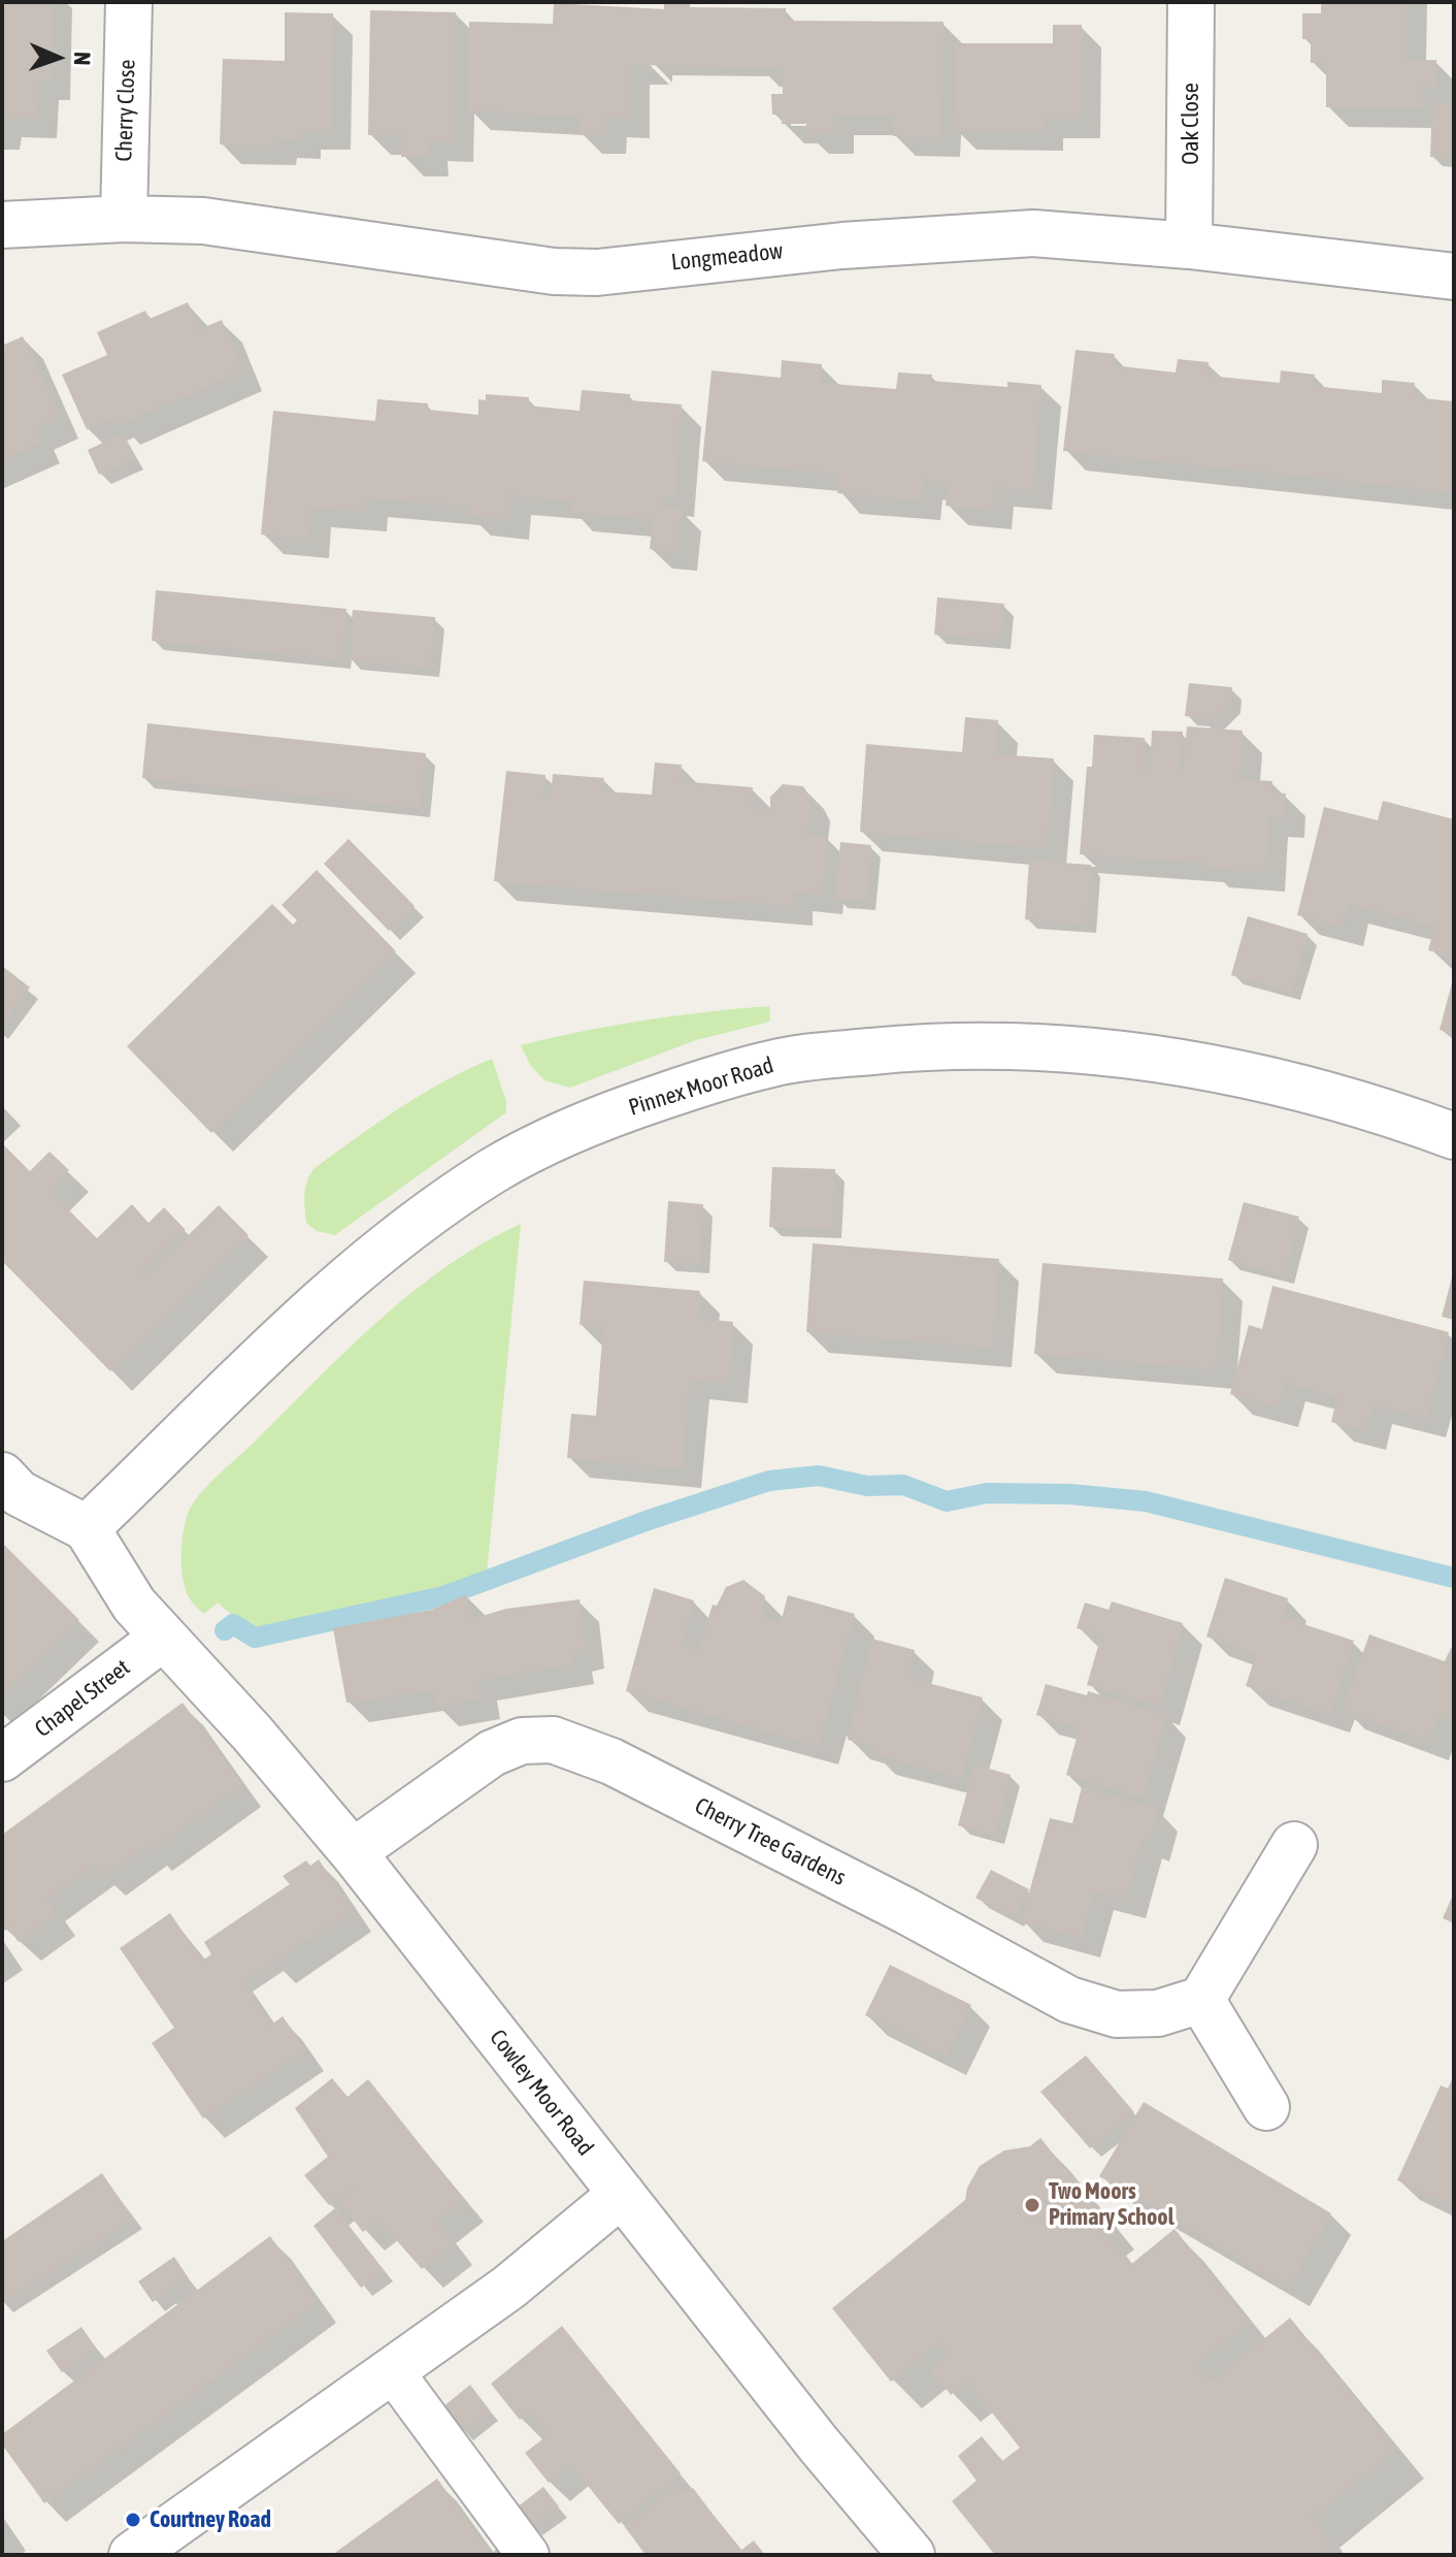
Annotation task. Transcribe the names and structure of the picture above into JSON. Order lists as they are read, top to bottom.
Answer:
{
  "streets": {
    "street": [
      "Cherry Close",
      "Oak Close",
      "Longmeadow",
      "Pinnex Moor Road",
      "Chapel Street",
      "Cherry Tree Gardens",
      "Cowley Moor Road"
    ]
  },
  "crossings": [
    ["Cherry Close", "Longmeadow"],
    ["Oak Close", "Longmeadow"],
    ["Pinnex Moor Road", "Cowley Moor Road"],
    ["Chapel Street", "Cowley Moor Road"],
    ["Cherry Tree Gardens", "Cowley Moor Road"]
  ],
  "places": ["Two Moors Primary School", "Courtney Road"],
  "north": "right"
}
